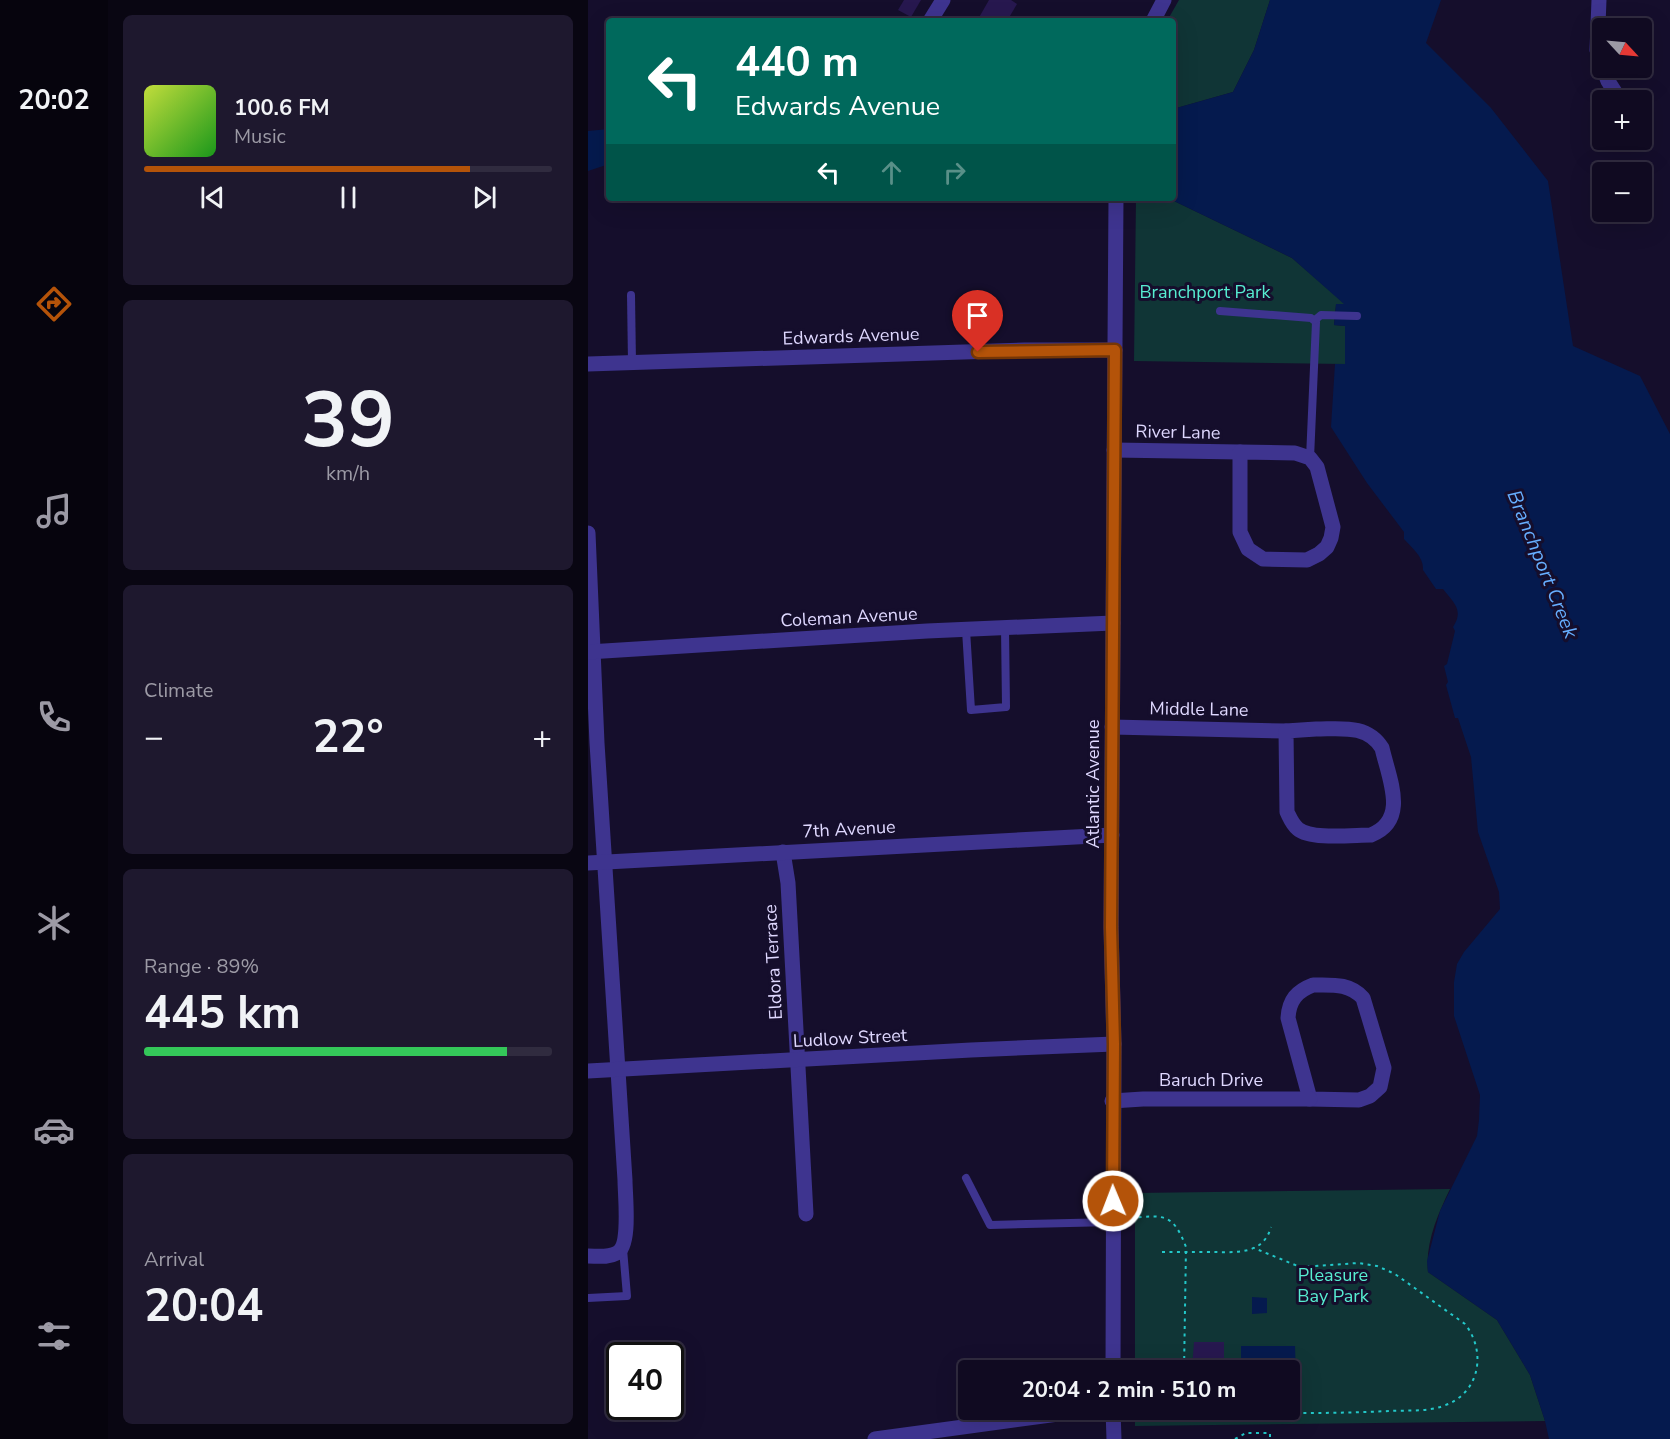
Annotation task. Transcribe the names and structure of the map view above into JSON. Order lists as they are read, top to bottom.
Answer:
{
  "streets": {
    "street": [
      "Edwards Avenue",
      "River Lane",
      "Coleman Avenue",
      "Middle Lane",
      "Atlantic Avenue",
      "7th Avenue",
      "Eldora Terrace",
      "Ludlow Street",
      "Baruch Drive"
    ]
  },
  "crossings": [
    ["Edwards Avenue", "Atlantic Avenue"],
    ["River Lane", "Atlantic Avenue"],
    ["Coleman Avenue", "Atlantic Avenue"],
    ["Middle Lane", "Atlantic Avenue"],
    ["Atlantic Avenue", "7th Avenue"],
    ["Atlantic Avenue", "Ludlow Street"],
    ["Atlantic Avenue", "Baruch Drive"],
    ["7th Avenue", "Eldora Terrace"],
    ["Eldora Terrace", "Ludlow Street"]
  ],
  "water": ["Branchport Creek"],
  "parks": ["Branchport Park", "Pleasure Bay Park"],
  "north": "bottom right",
  "page": {
    "tabs": "20:02",
    "map_buttons": ["+", "−"],
    "turn": ["440 m", "Edwards Avenue"],
    "song": ["100.6 FM", "Music"],
    "tile": [
      ["39", "km/h"],
      "Climate",
      ["Range · 89%", "445 km"],
      ["Arrival", "20:04"]
    ],
    "heat": ["−", "22°", "+"],
    "limit": "40",
    "trip": "20:04 · 2 min · 510 m"
  }
}
